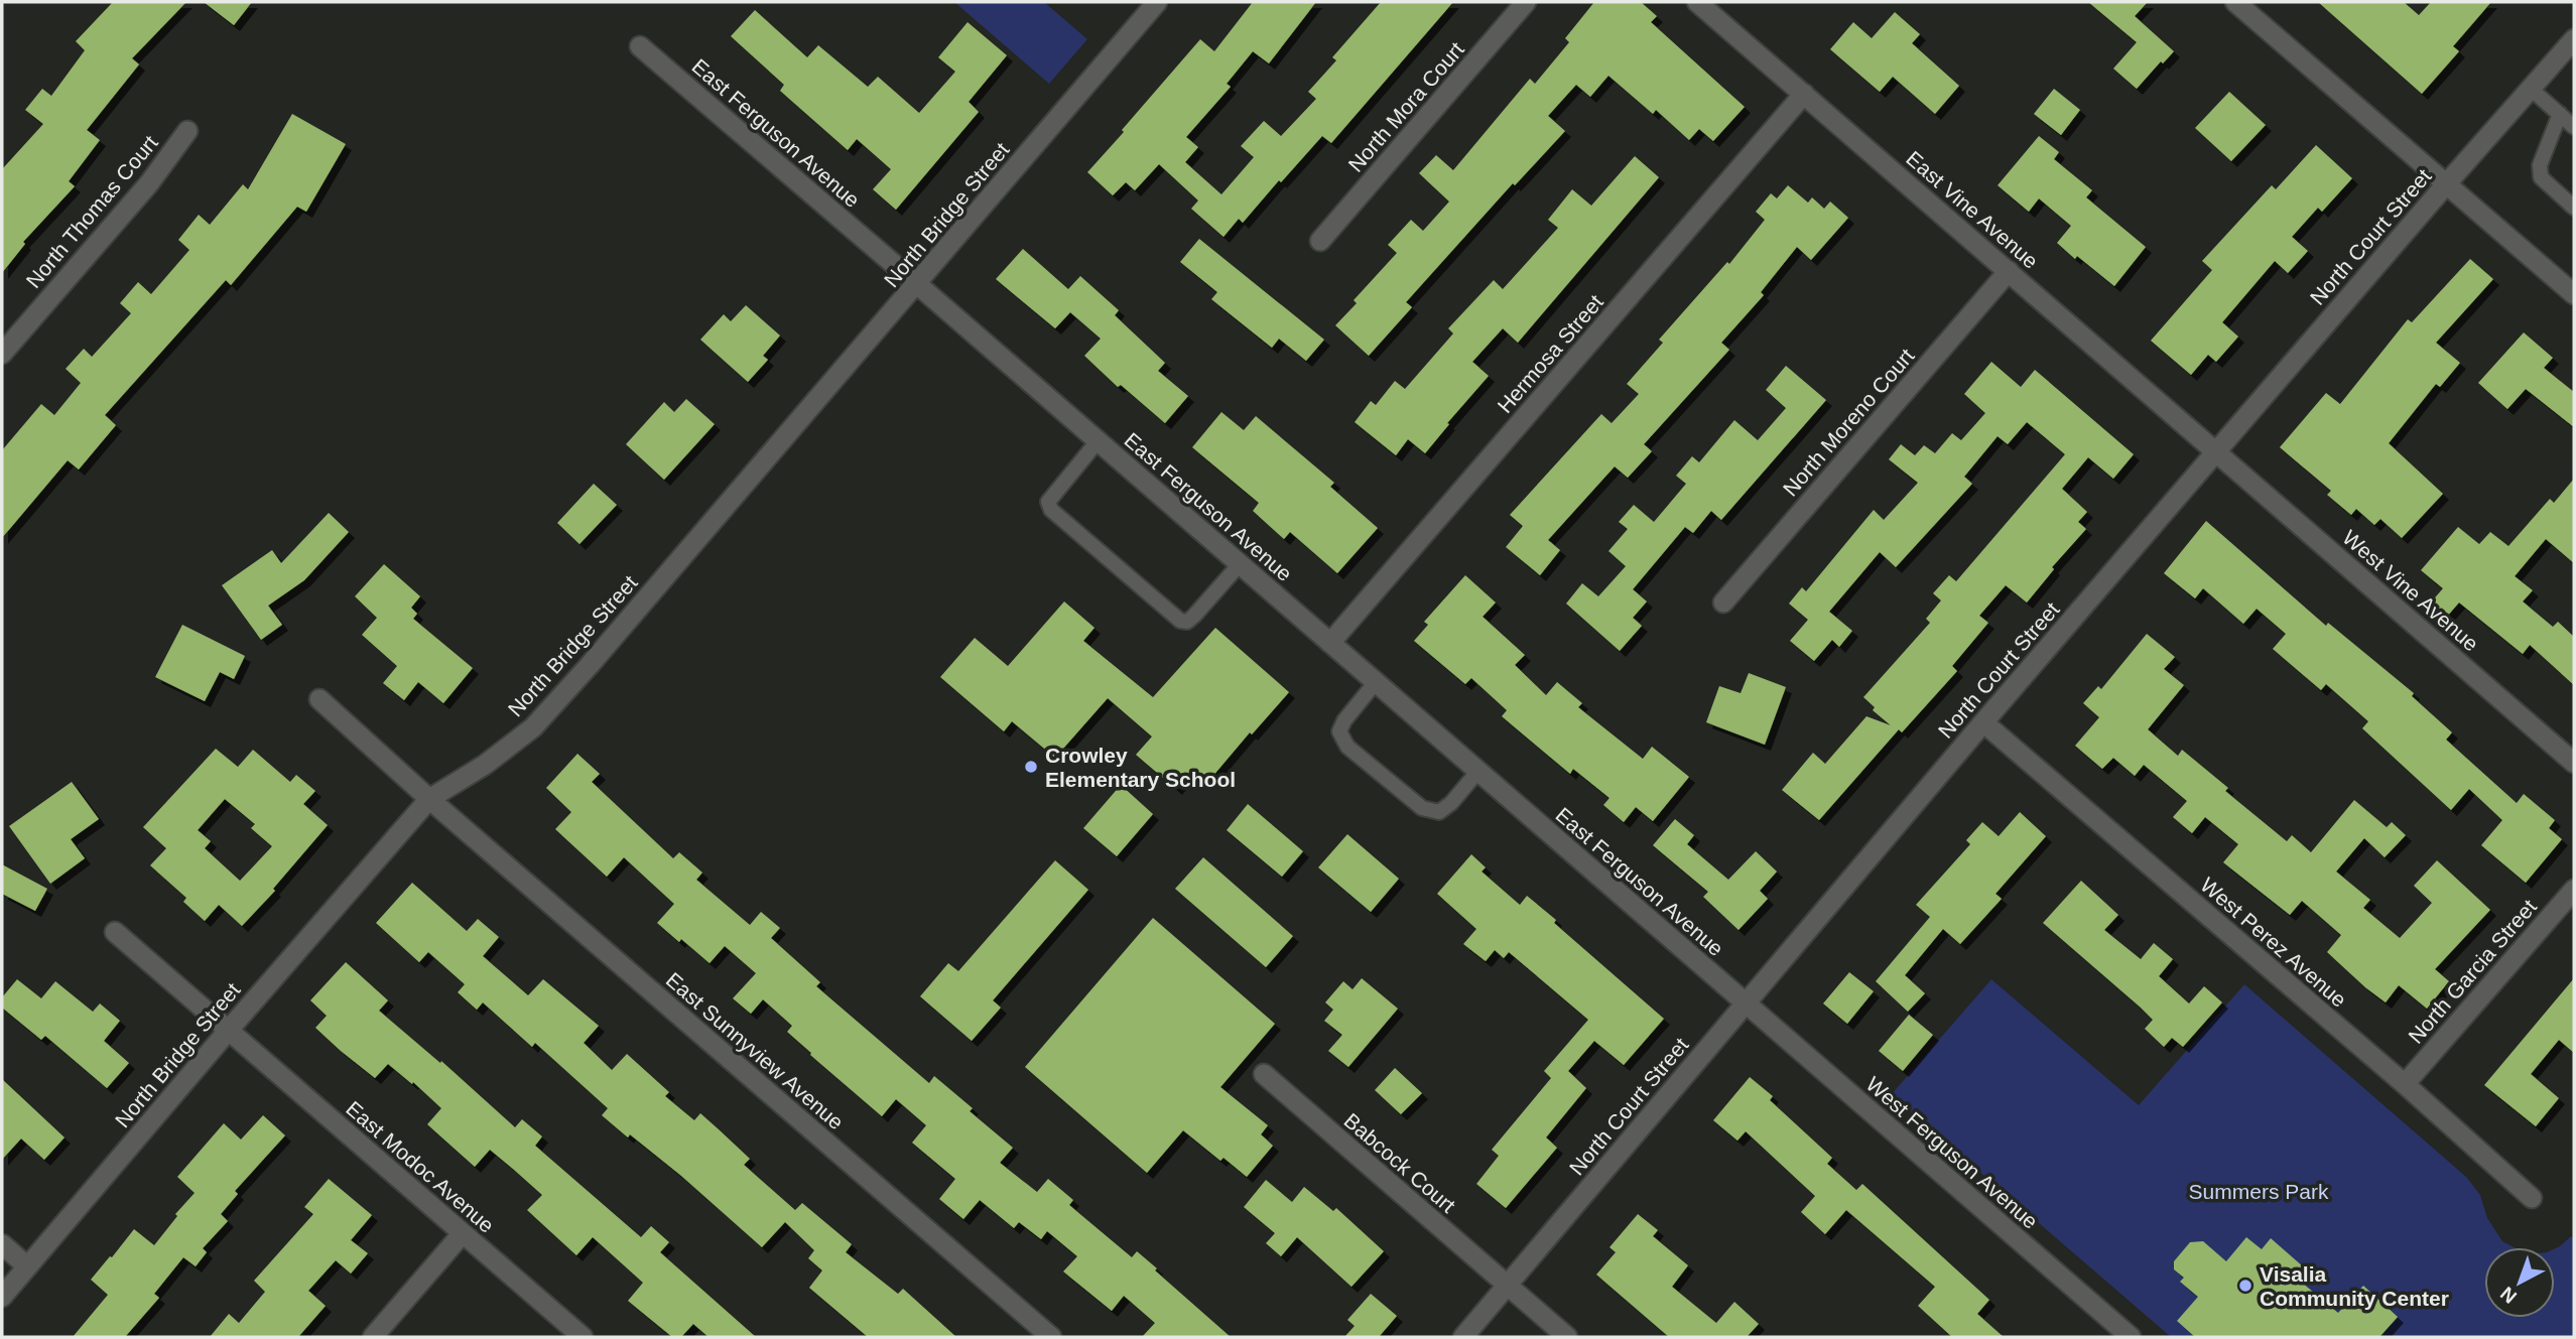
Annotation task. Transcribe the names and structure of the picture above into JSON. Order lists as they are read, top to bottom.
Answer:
{
  "streets": {
    "street": [
      "North Mora Court",
      "East Ferguson Avenue",
      "East Vine Avenue",
      "North Thomas Court",
      "North Bridge Street",
      "North Court Street",
      "Hermosa Street",
      "North Moreno Court",
      "West Vine Avenue",
      "West Perez Avenue",
      "North Garcia Street",
      "East Sunnyview Avenue",
      "West Ferguson Avenue",
      "Babcock Court",
      "East Modoc Avenue"
    ]
  },
  "crossings": [
    ["East Ferguson Avenue", "North Bridge Street"],
    ["East Ferguson Avenue", "North Court Street"],
    ["East Ferguson Avenue", "Hermosa Street"],
    ["East Ferguson Avenue", "West Ferguson Avenue"],
    ["East Vine Avenue", "North Court Street"],
    ["East Vine Avenue", "Hermosa Street"],
    ["East Vine Avenue", "North Moreno Court"],
    ["East Vine Avenue", "West Vine Avenue"],
    ["North Bridge Street", "East Sunnyview Avenue"],
    ["North Bridge Street", "East Modoc Avenue"],
    ["North Court Street", "West Vine Avenue"],
    ["North Court Street", "West Perez Avenue"],
    ["North Court Street", "West Ferguson Avenue"],
    ["North Court Street", "Babcock Court"],
    ["West Perez Avenue", "North Garcia Street"]
  ],
  "parks": ["Summers Park"],
  "places": ["Crowley Elementary School", "Visalia Community Center"],
  "north": "bottom left"
}
